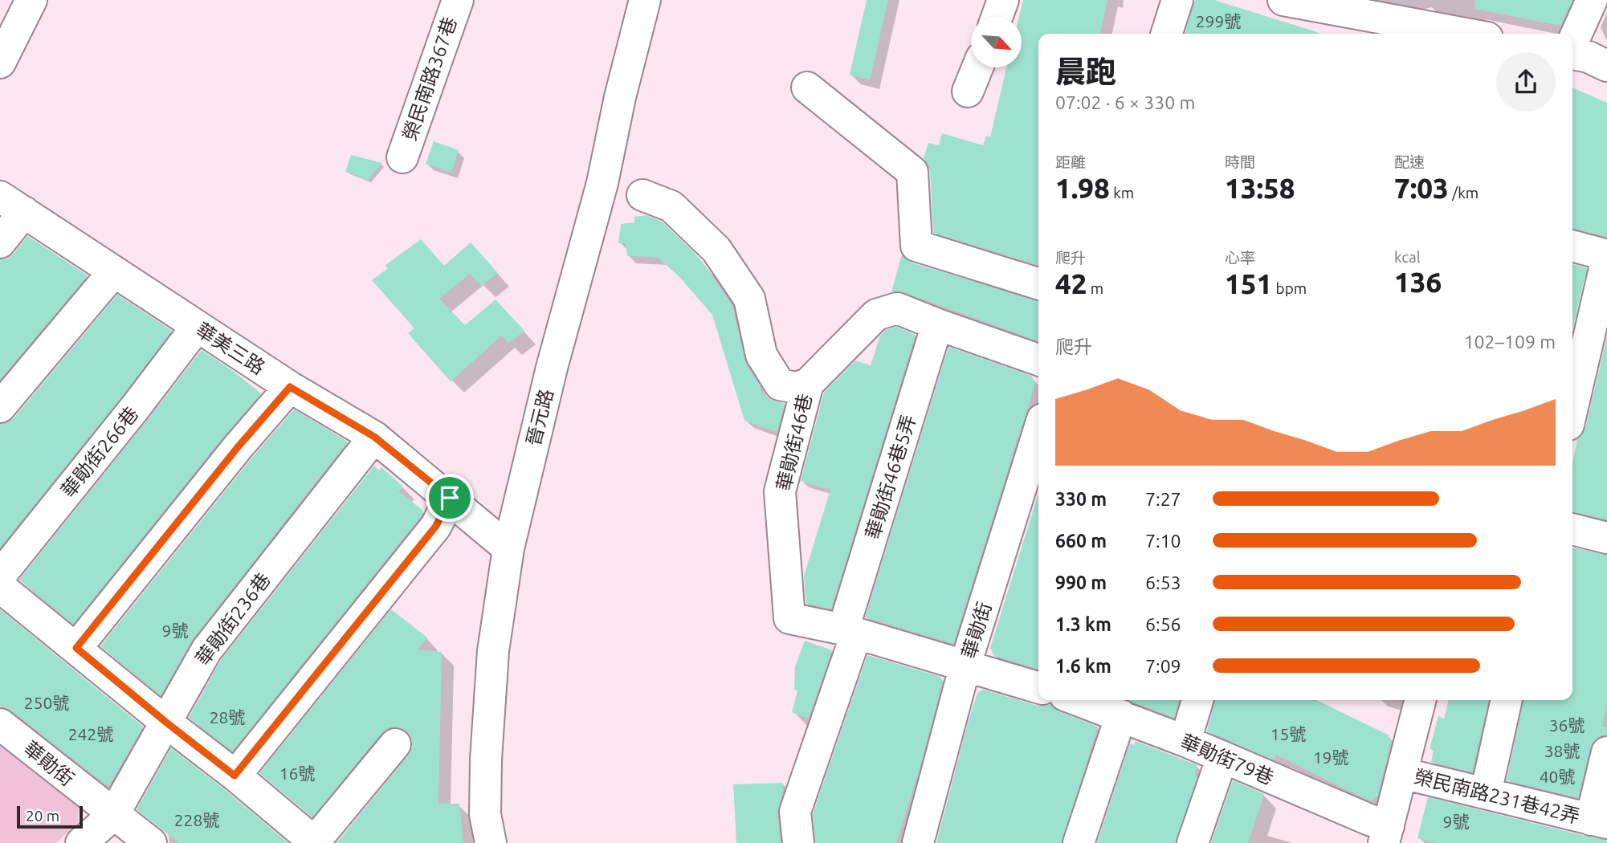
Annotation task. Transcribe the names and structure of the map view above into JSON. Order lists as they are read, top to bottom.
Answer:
{
  "streets": {
    "street": [
      "榮民南路367巷",
      "華美三路",
      "晉元路",
      "華勛街46巷",
      "華勛街266巷",
      "華勛街46巷5弄",
      "華勛街236巷",
      "華勛街",
      "華勛街79巷",
      "榮民南路231巷42弄"
    ]
  },
  "crossings": [
    ["華美三路", "晉元路"],
    ["華美三路", "華勛街266巷"],
    ["華美三路", "華勛街236巷"],
    ["華勛街46巷", "華勛街46巷5弄"],
    ["華勛街236巷", "華勛街"]
  ],
  "house_numbers": [
    "299號",
    "9號",
    "250號",
    "28號",
    "36號",
    "242號",
    "15號",
    "38號",
    "19號",
    "16號",
    "40號",
    "228號",
    "9號"
  ],
  "scale_bar": "20 m",
  "north": "bottom right",
  "page": {
    "heading": ["晨跑", "07:02 · 6 × 330 m"],
    "stats": [
      ["距離", "1.98 km"],
      ["時間", "13:58"],
      ["配速", "7:03 /km"],
      ["爬升", "42 m"],
      ["心率", "151 bpm"],
      ["kcal", "136"]
    ],
    "chart": ["爬升", "102–109 m"],
    "list": [
      {
        "name": "330 m",
        "note": "7:27"
      },
      {
        "name": "660 m",
        "note": "7:10"
      },
      {
        "name": "990 m",
        "note": "6:53"
      },
      {
        "name": "1.3 km",
        "note": "6:56"
      },
      {
        "name": "1.6 km",
        "note": "7:09"
      }
    ],
    "scale": "20 m"
  }
}
